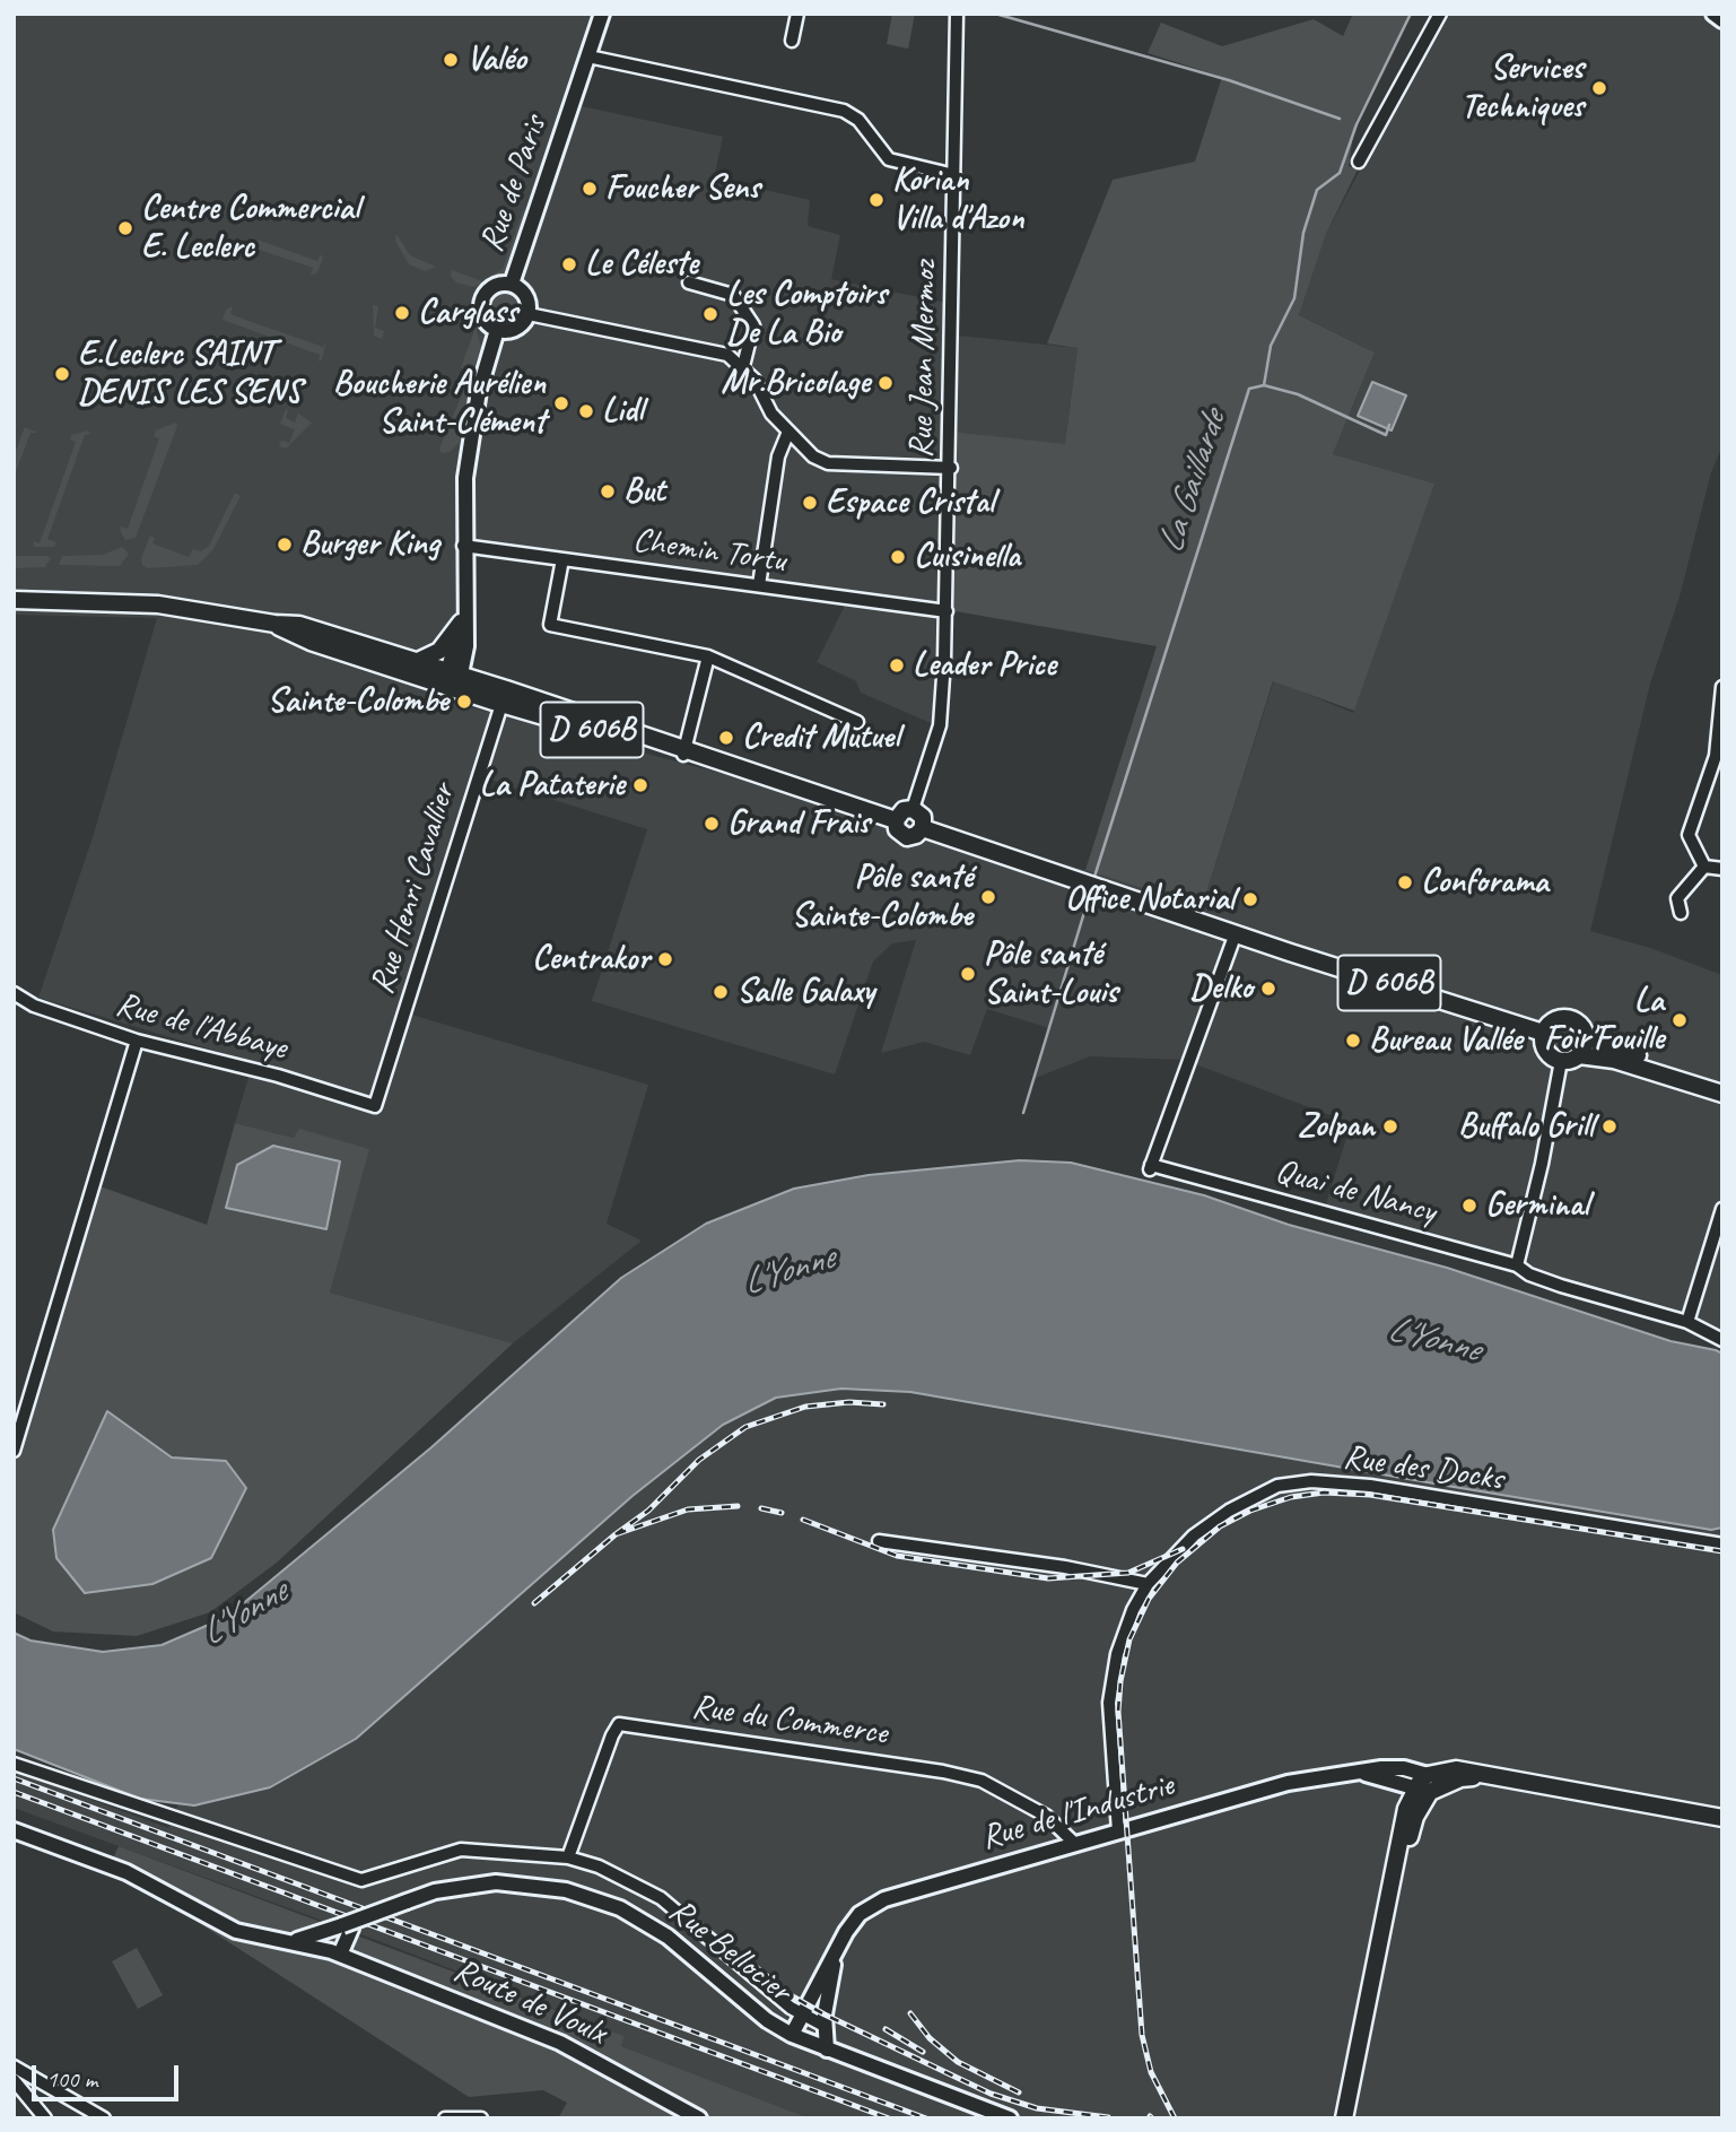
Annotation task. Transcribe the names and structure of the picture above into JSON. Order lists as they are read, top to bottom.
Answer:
{
  "streets": {
    "main road": [
      "Rue de Paris",
      "D 606B",
      "Rue de l'Industrie",
      "Rue Bellocier",
      "Route de Voulx"
    ],
    "street": [
      "Rue Jean Mermoz",
      "Chemin Tortu",
      "Rue Henri Cavallier",
      "Rue de l'Abbaye",
      "Quai de Nancy",
      "Rue des Docks",
      "Rue du Commerce"
    ]
  },
  "crossings": [
    ["Rue Jean Mermoz", "Chemin Tortu"],
    ["Rue Jean Mermoz", "D 606B"],
    ["D 606B", "Rue Henri Cavallier"],
    ["D 606B", "Quai de Nancy"],
    ["Rue Henri Cavallier", "Rue de l'Abbaye"],
    ["Rue des Docks", "Rue de l'Industrie"],
    ["Rue du Commerce", "Rue de l'Industrie"],
    ["Rue de l'Industrie", "Rue Bellocier"],
    ["Rue Bellocier", "Route de Voulx"]
  ],
  "water": ["La Gaillarde", "L'Yonne"],
  "places": [
    "Valéo",
    "Services Techniques",
    "Foucher Sens",
    "Korian Villa d'Azon",
    "Centre Commercial E. Leclerc",
    "Le Céleste",
    "Carglass",
    "Les Comptoirs De La Bio",
    "E.Leclerc SAINT DENIS LES SENS",
    "Mr.Bricolage",
    "Boucherie Aurélien Saint-Clément",
    "Lidl",
    "But",
    "Espace Cristal",
    "Burger King",
    "Cuisinella",
    "Leader Price",
    "Sainte-Colombe",
    "Credit Mutuel",
    "La Pataterie",
    "Grand Frais",
    "Conforama",
    "Pôle santé Sainte-Colombe",
    "Office Notarial",
    "Centrakor",
    "Pôle santé Saint-Louis",
    "Delko",
    "Salle Galaxy",
    "La Foir'Fouille",
    "Bureau Vallée",
    "Zolpan",
    "Buffalo Grill",
    "Germinal"
  ],
  "scale_bar": "100 m"
}
